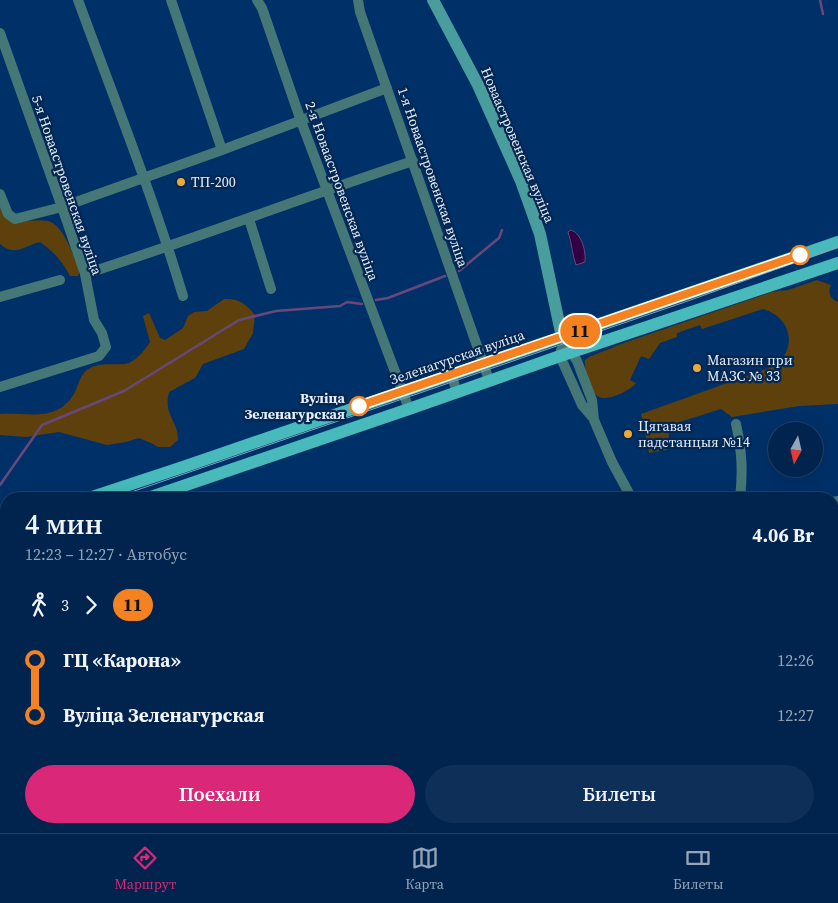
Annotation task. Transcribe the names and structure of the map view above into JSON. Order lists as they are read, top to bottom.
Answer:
{
  "streets": {
    "main road": ["Новаастровенская вуліца", "Зеленагурская вуліца"],
    "street": ["1-я Новаастровенская вуліца", "5-я Новаастровенская вуліца", "2-я Новаастровенская вуліца"]
  },
  "crossings": [
    ["Новаастровенская вуліца", "Зеленагурская вуліца"],
    ["1-я Новаастровенская вуліца", "Зеленагурская вуліца"],
    ["2-я Новаастровенская вуліца", "Зеленагурская вуліца"]
  ],
  "places": [
    "ТП-200",
    "Магазин при МАЗС № 33",
    "Вуліца Зеленагурская",
    "Цягавая падстанцыя №14"
  ],
  "lines": ["bus line 11"],
  "north": "bottom",
  "page": {
    "on_map": "11",
    "heading": ["4 мин", "12:23 – 12:27 · Автобус", "4.06 Br"],
    "legs": ["3", "11"],
    "list": [
      {
        "name": "ГЦ «Карона»",
        "value": "12:26"
      },
      {
        "name": "Вуліца Зеленагурская",
        "value": "12:27"
      }
    ],
    "buttons": ["Поехали", "Билеты"],
    "tabs": ["Маршрут", "Карта", "Билеты"]
  }
}
